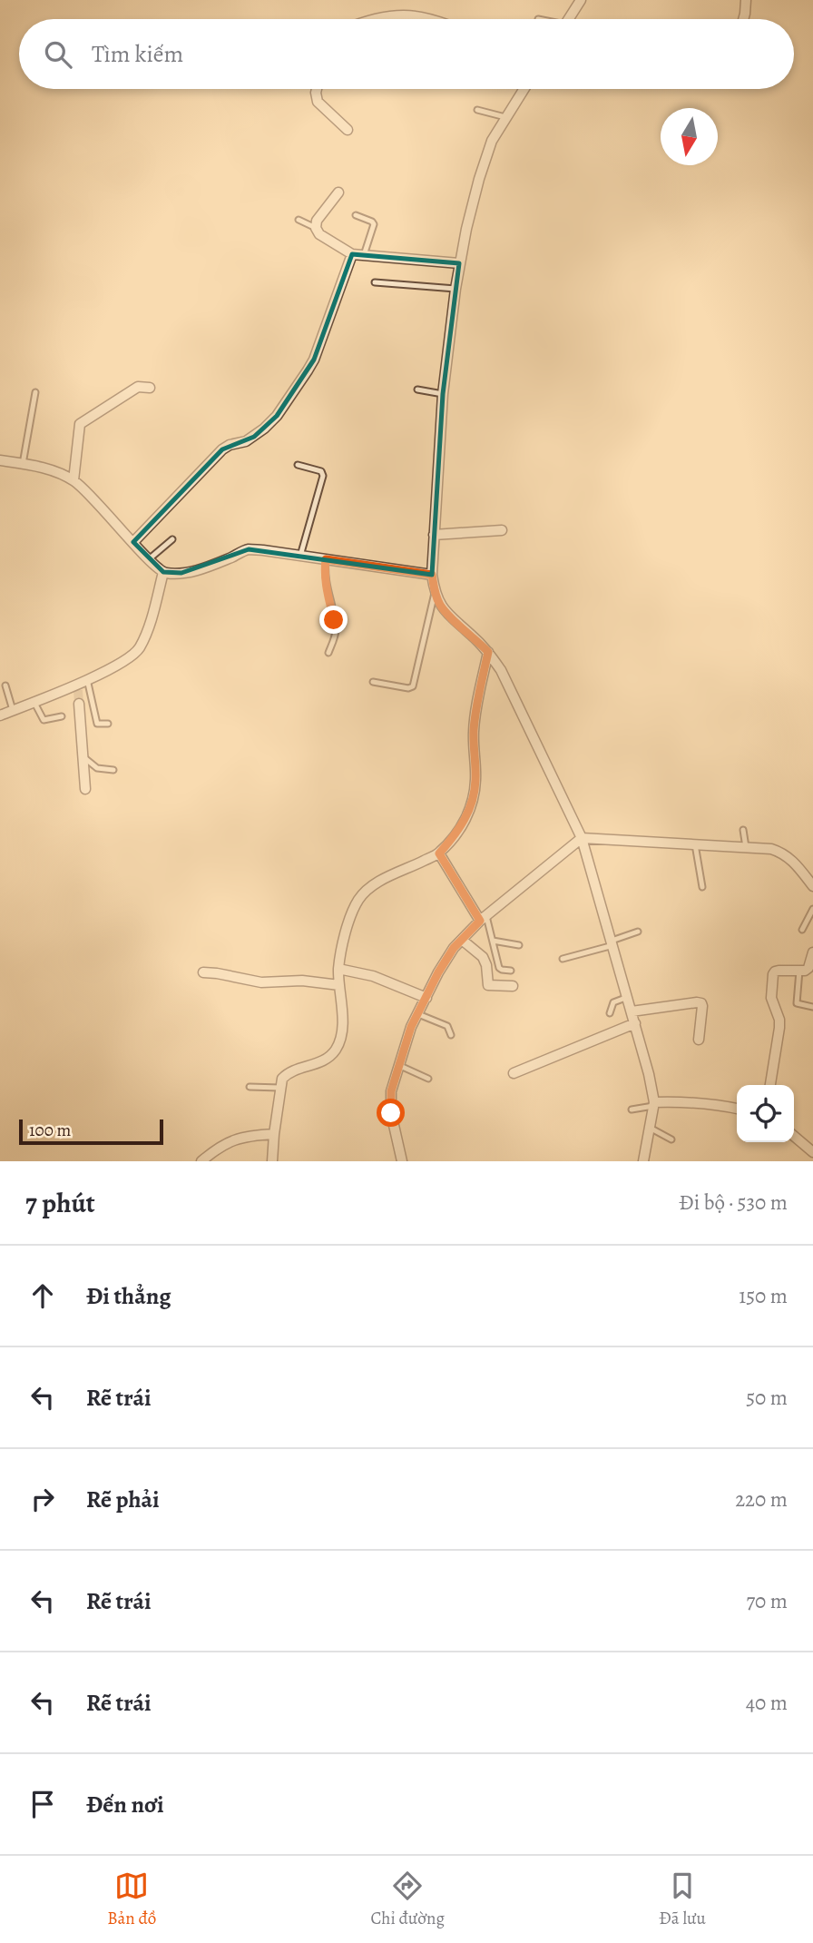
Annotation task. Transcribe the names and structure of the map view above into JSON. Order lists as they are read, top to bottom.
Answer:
{
  "scale_bar": "100 m",
  "north": "bottom",
  "page": {
    "search": "Tìm kiếm",
    "scale": "100 m",
    "heading": ["7 phút", "Đi bộ · 530 m"],
    "list": [
      ["Đi thẳng", "150 m"],
      ["Rẽ trái", "50 m"],
      ["Rẽ phải", "220 m"],
      ["Rẽ trái", "70 m"],
      ["Rẽ trái", "40 m"],
      "Đến nơi"
    ],
    "nav": ["Bản đồ", "Chỉ đường", "Đã lưu"]
  }
}
